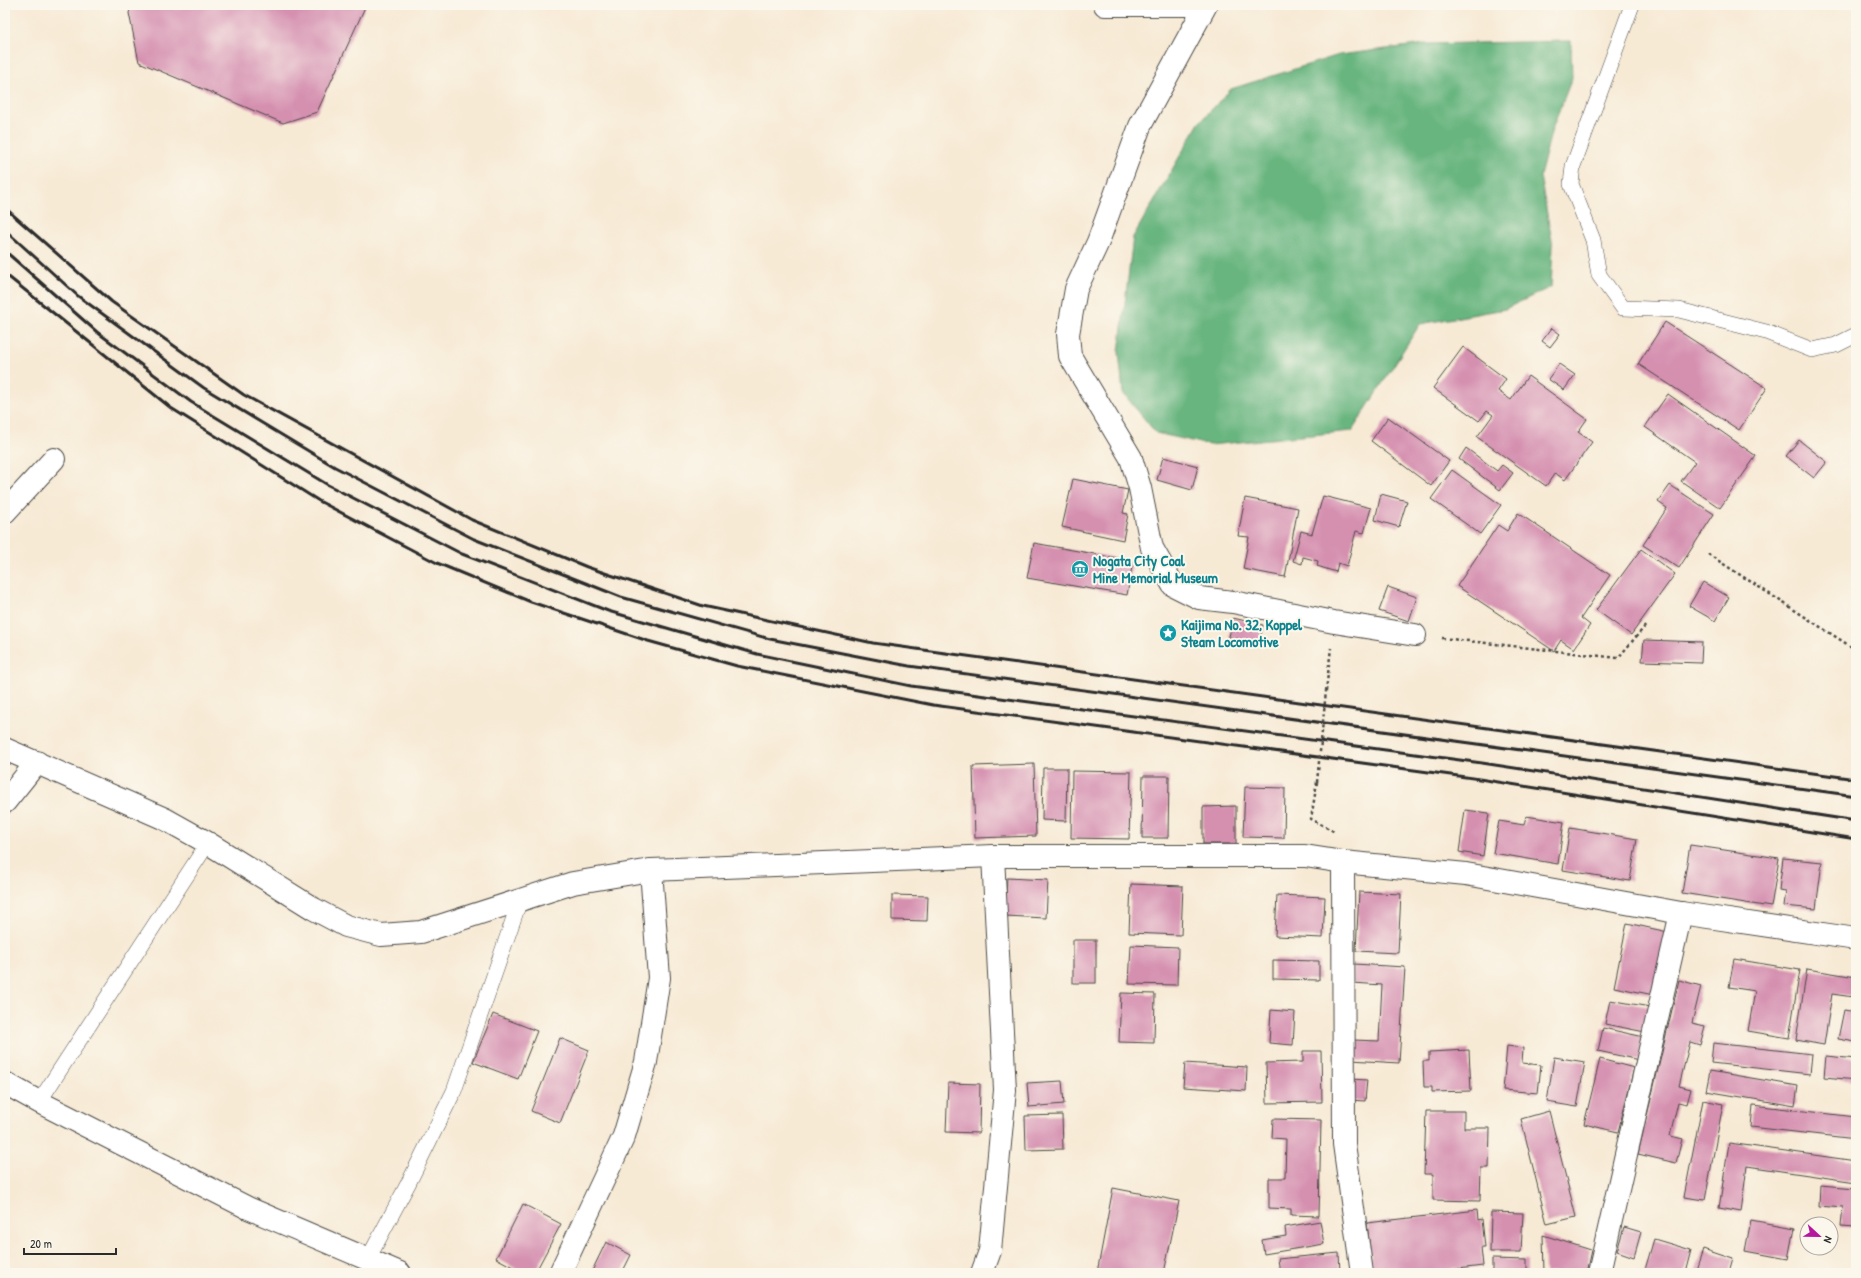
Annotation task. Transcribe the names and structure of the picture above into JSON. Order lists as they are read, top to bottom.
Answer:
{
  "places": {
    "museum": ["Nogata City Coal Mine Memorial Museum"],
    "place": ["Kaijima No. 32, Koppel Steam Locomotive"]
  },
  "scale_bar": "20 m",
  "north": "right"
}
